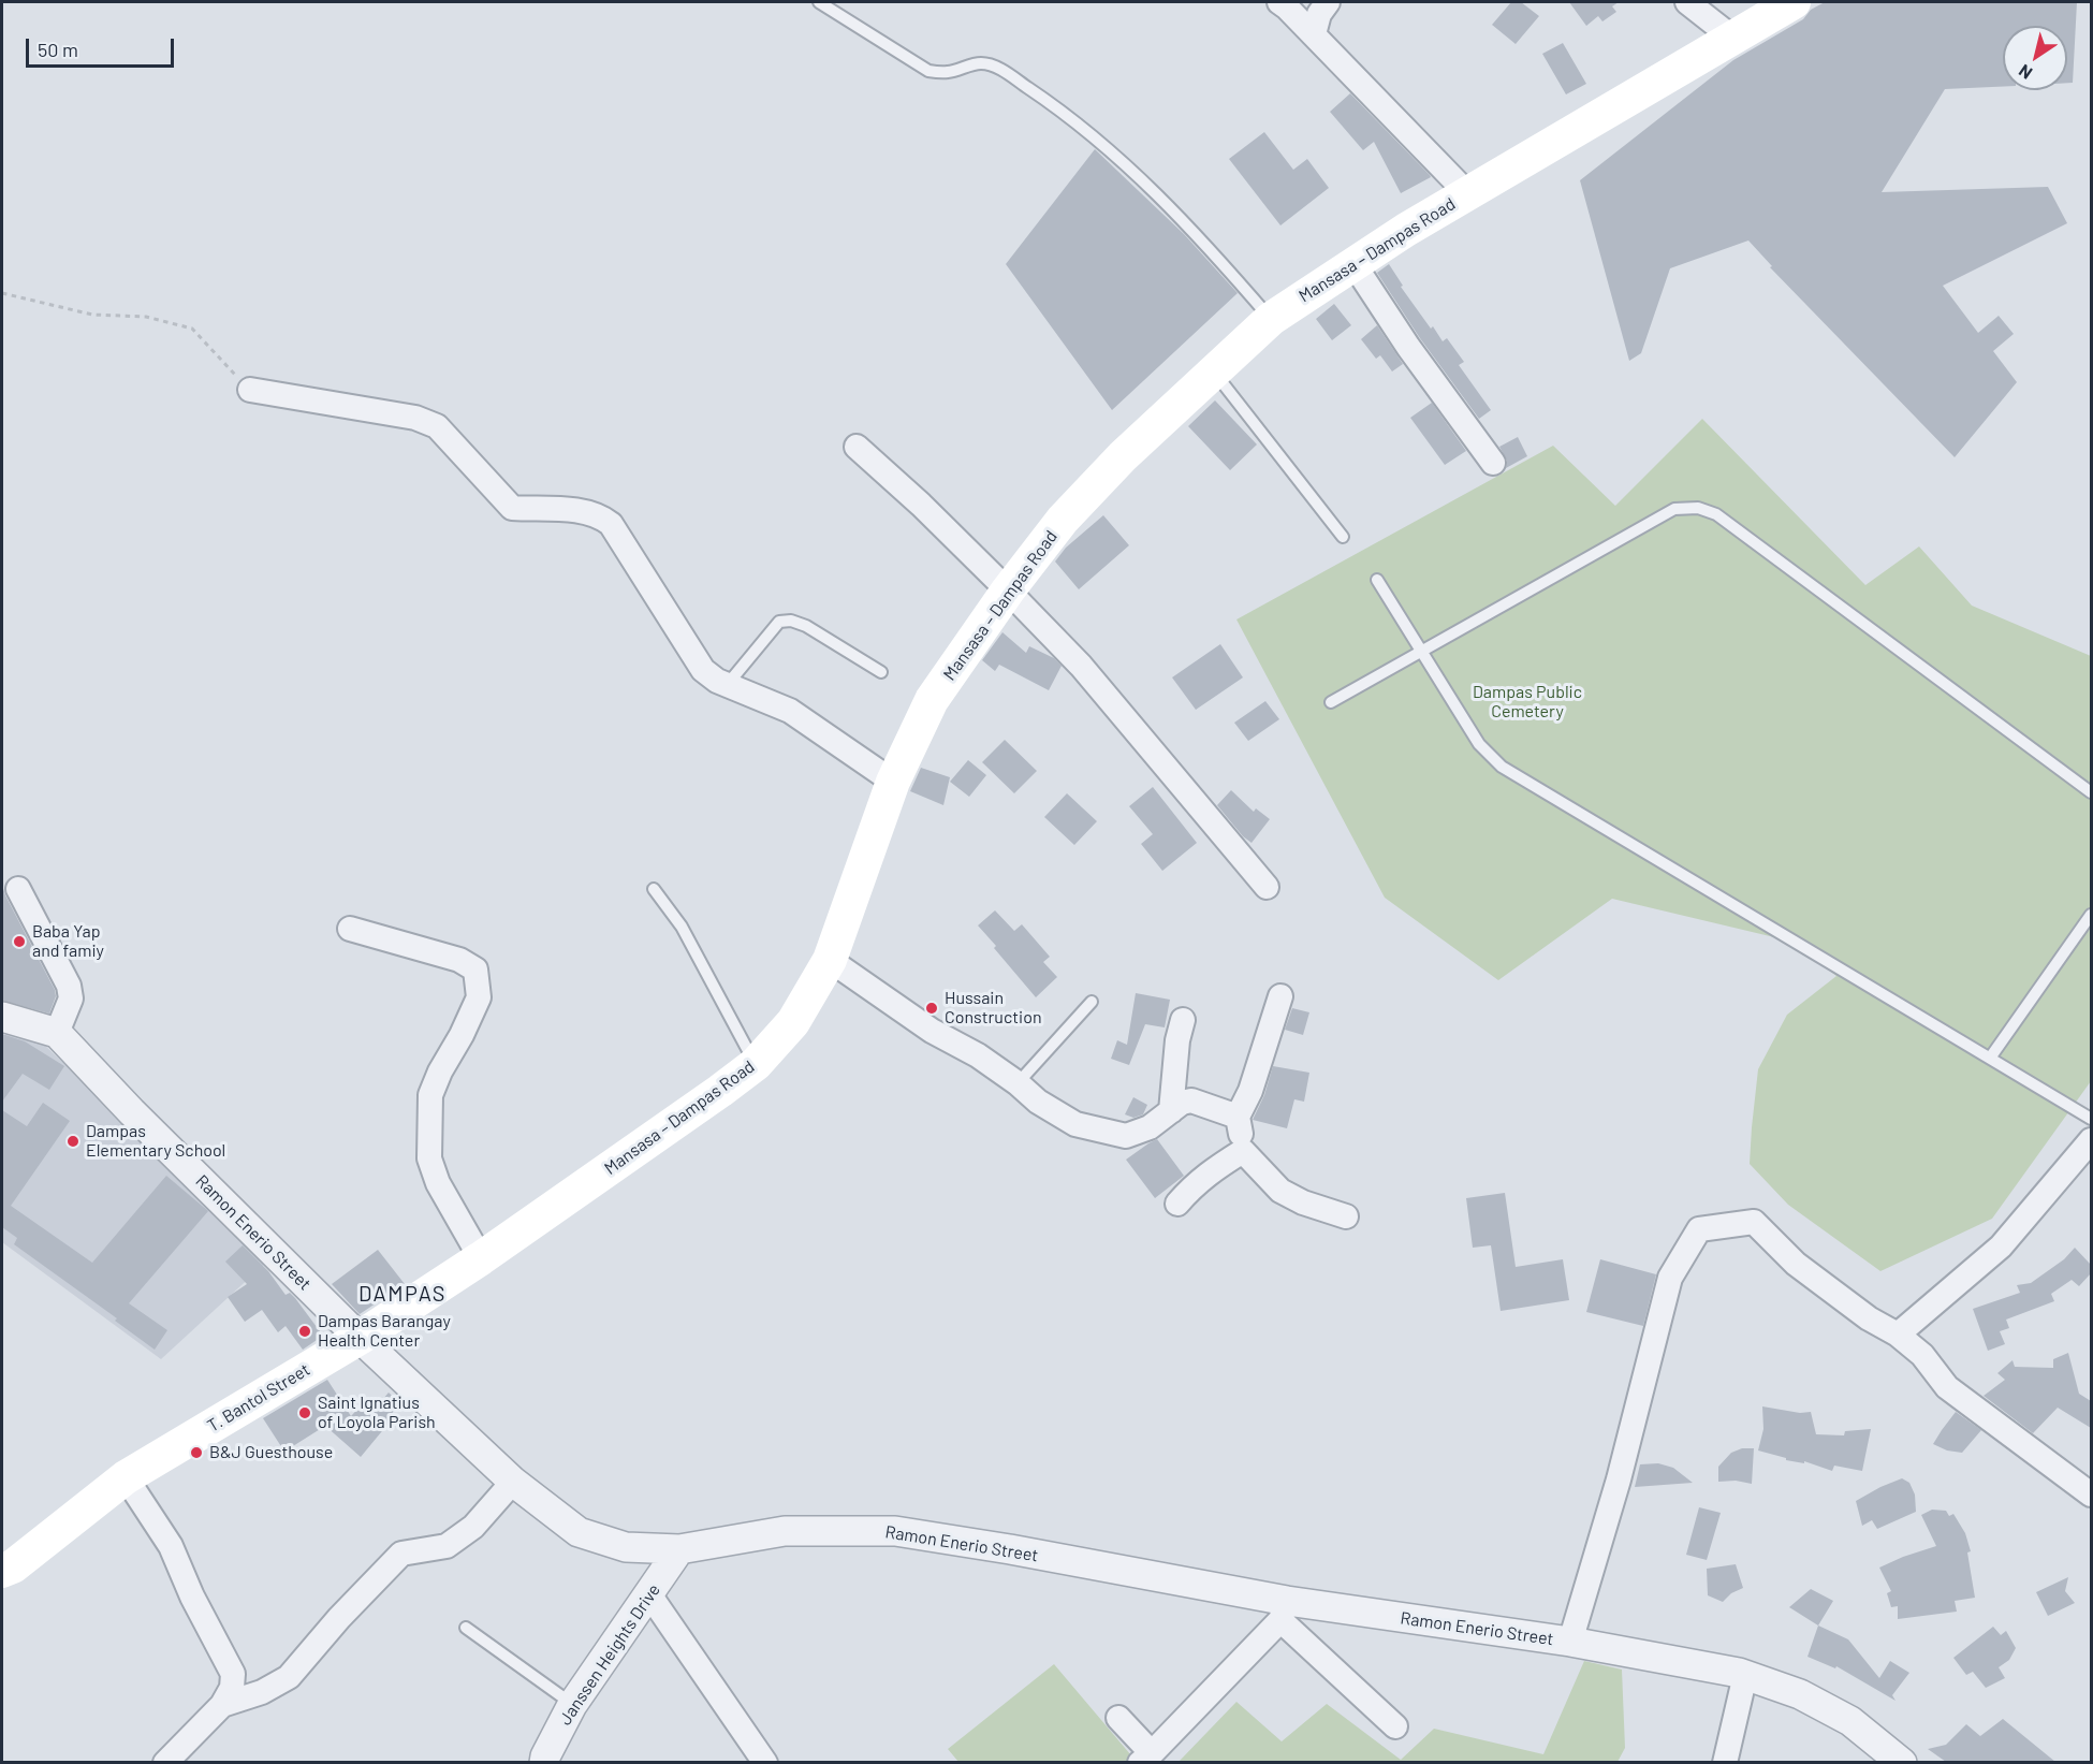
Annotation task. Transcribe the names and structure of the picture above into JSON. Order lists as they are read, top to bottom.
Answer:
{
  "streets": {
    "main road": ["Mansasa – Dampas Road", "T. Bantol Street"],
    "street": ["Ramon Enerio Street", "Janssen Heights Drive"]
  },
  "crossings": [
    ["Mansasa – Dampas Road", "Ramon Enerio Street"],
    ["Mansasa – Dampas Road", "T. Bantol Street"],
    ["Ramon Enerio Street", "T. Bantol Street"],
    ["Ramon Enerio Street", "Janssen Heights Drive"]
  ],
  "districts": ["DAMPAS"],
  "parks": ["Dampas Public Cemetery"],
  "places": [
    "Baba Yap and famiy",
    "Hussain Construction",
    "Dampas Elementary School",
    "Dampas Barangay Health Center",
    "Saint Ignatius of Loyola Parish",
    "B&J Guesthouse"
  ],
  "scale_bar": "50 m",
  "north": "bottom left"
}
